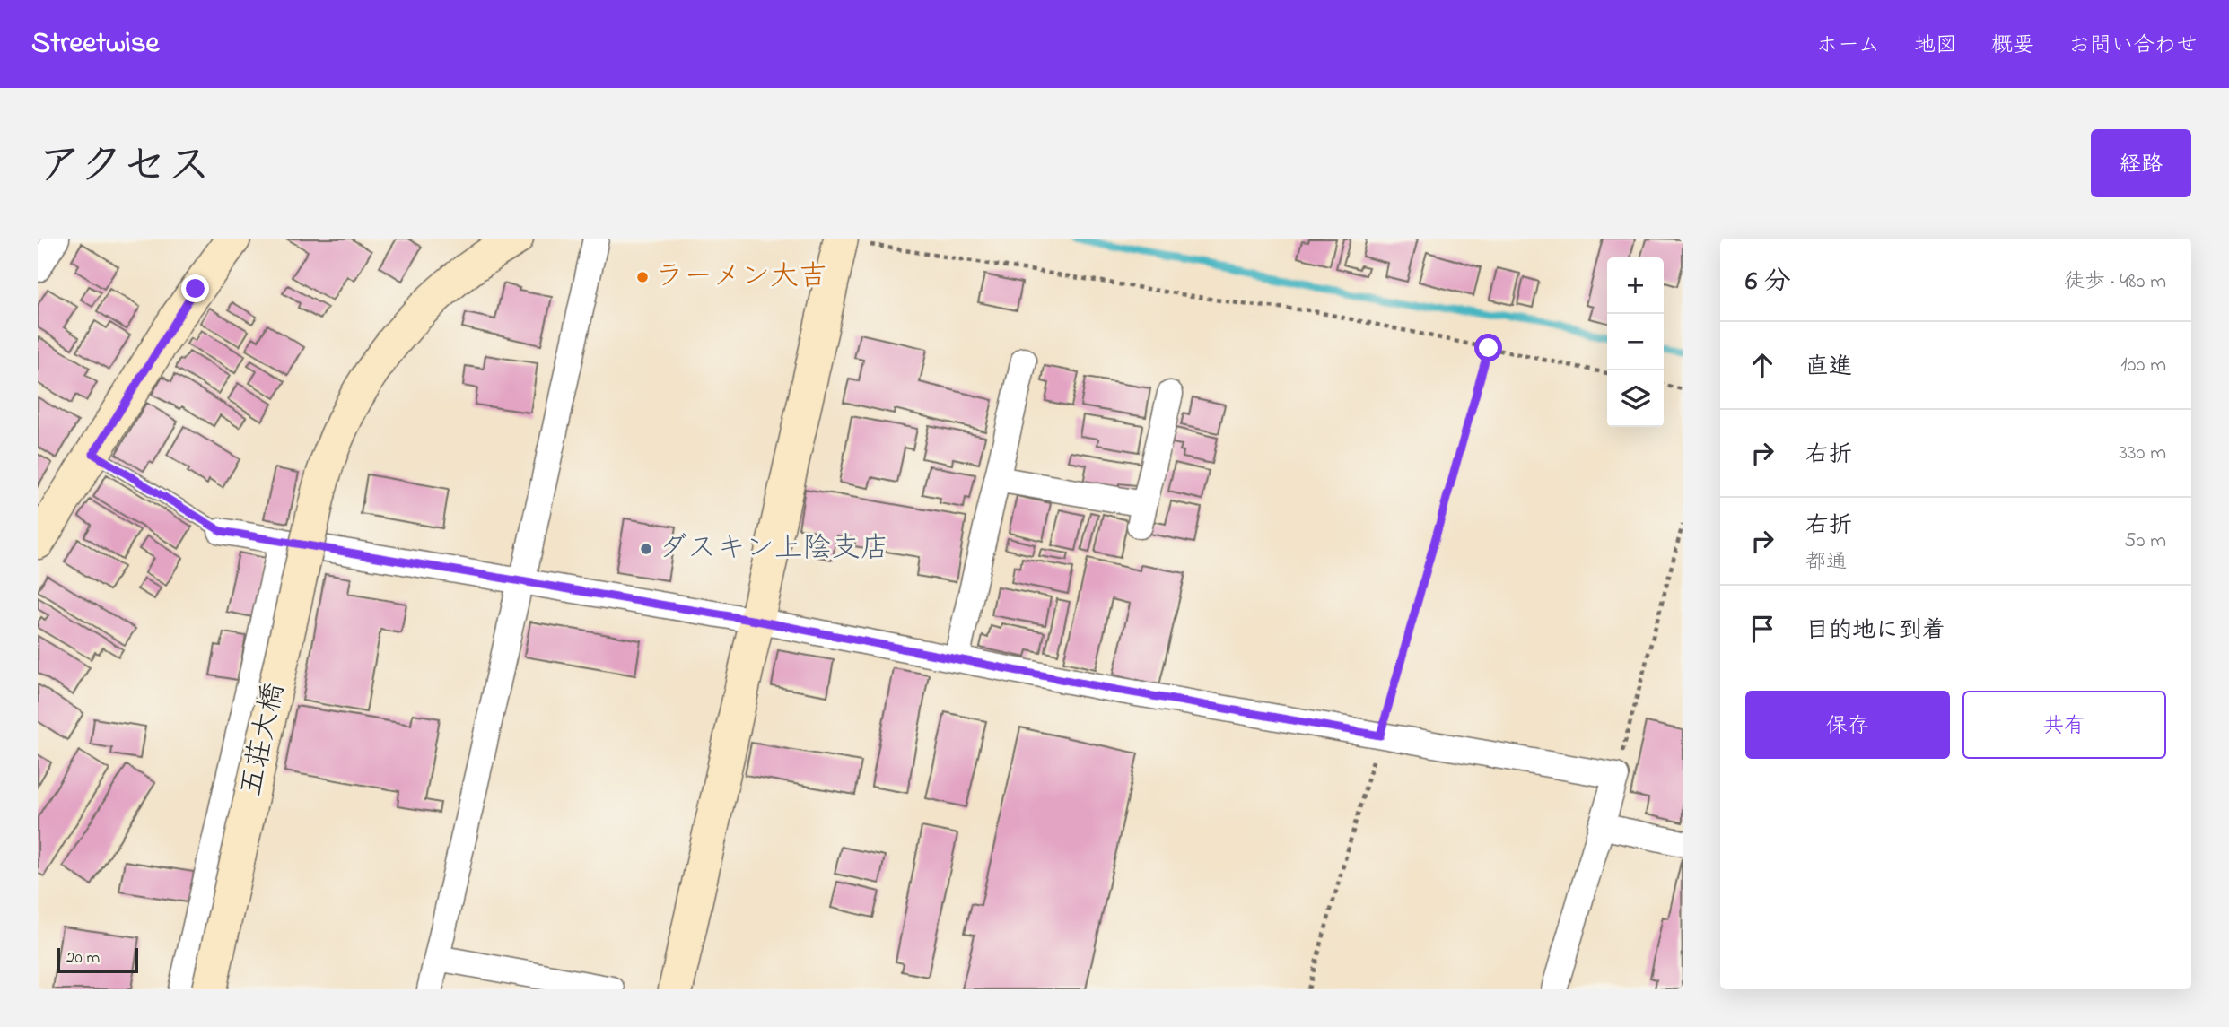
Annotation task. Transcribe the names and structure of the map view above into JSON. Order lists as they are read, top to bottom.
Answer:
{
  "streets": {
    "street": ["五荘大橋"]
  },
  "places": ["ラーメン大吉", "ダスキン上陰支店"],
  "scale_bar": "20 m",
  "page": {
    "header": "Streetwise",
    "nav": [
      "ホーム",
      "地図",
      "概要",
      "お問い合わせ"
    ],
    "title": "アクセス",
    "buttons": [
      "経路",
      ["保存", "共有"]
    ],
    "heading": ["6 分", "徒歩 · 480 m"],
    "map_buttons": ["+", "−"],
    "list": [
      ["直進", "100 m"],
      ["右折", "330 m"],
      ["右折", "都通", "50 m"],
      "目的地に到着"
    ],
    "scale": "20 m"
  }
}
